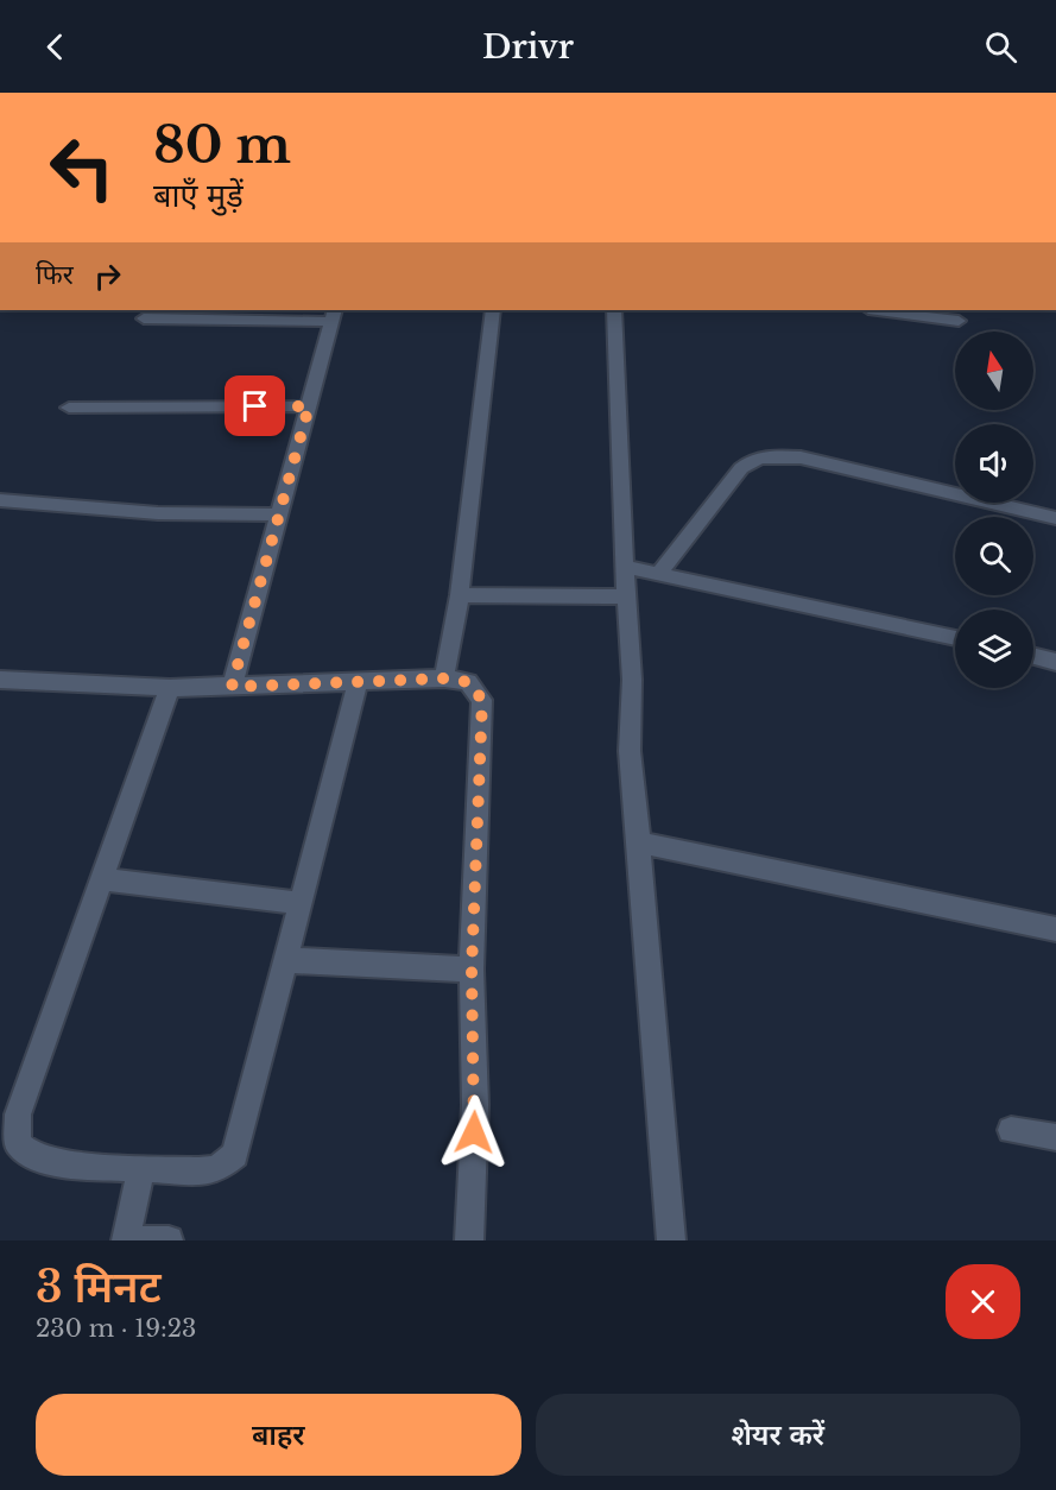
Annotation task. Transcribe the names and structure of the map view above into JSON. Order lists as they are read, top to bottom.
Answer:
{
  "north": "top",
  "page": {
    "header": "Drivr",
    "turn": ["80 m", "बाएँ मुड़ें"],
    "then": "फिर",
    "heading": ["3 मिनट", "230 m · 19:23"],
    "buttons": ["बाहर", "शेयर करें"]
  }
}
